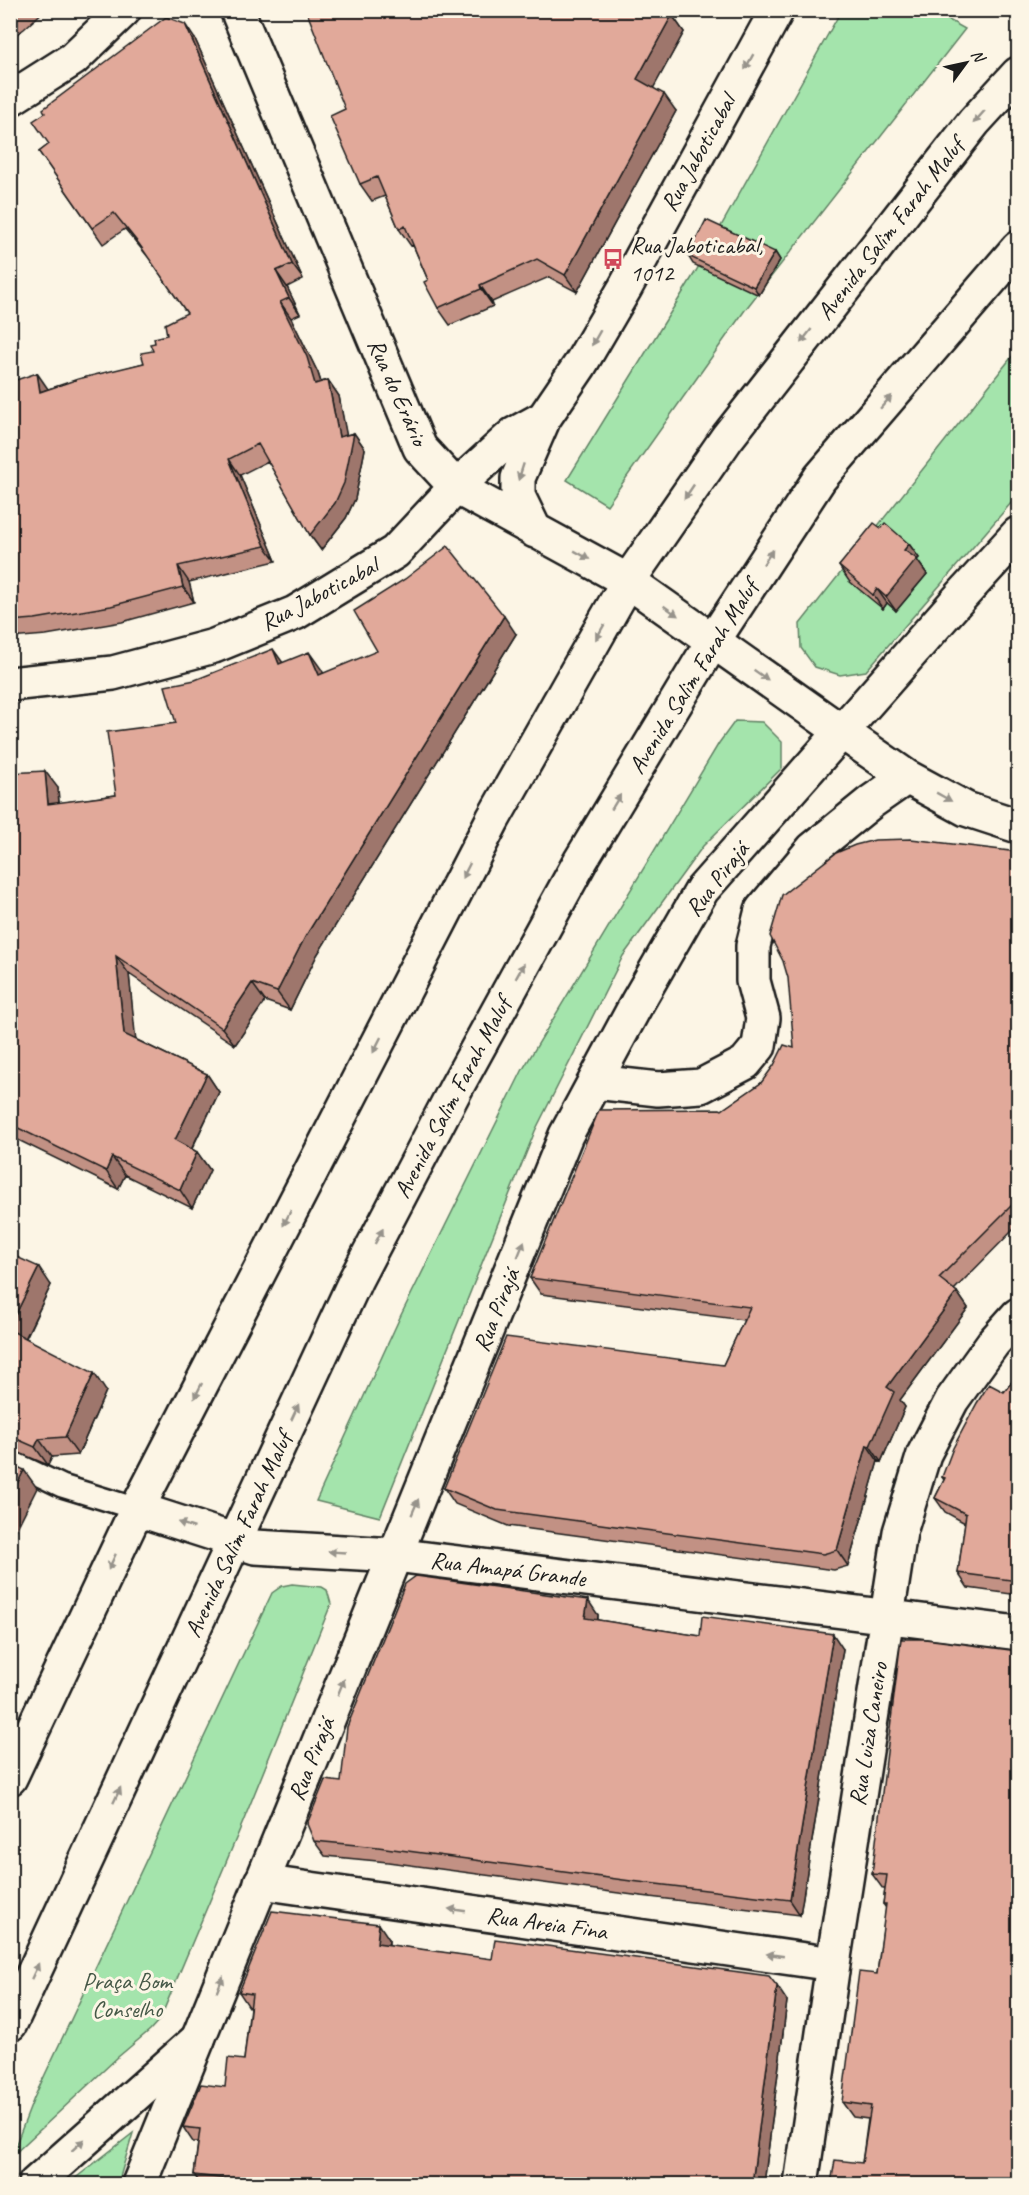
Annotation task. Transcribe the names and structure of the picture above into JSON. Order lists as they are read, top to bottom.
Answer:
{
  "streets": {
    "main road": [
      "Rua Jaboticabal",
      "Avenida Salim Farah Maluf",
      "Rua do Erário",
      "Rua Pirajá",
      "Rua Amapá Grande",
      "Rua Luiza Caneiro",
      "Rua Areia Fina"
    ]
  },
  "crossings": [
    ["Rua Jaboticabal", "Rua do Erário"],
    ["Avenida Salim Farah Maluf", "Rua do Erário"],
    ["Avenida Salim Farah Maluf", "Rua Amapá Grande"],
    ["Rua do Erário", "Rua Pirajá"],
    ["Rua Pirajá", "Rua Amapá Grande"],
    ["Rua Pirajá", "Rua Areia Fina"],
    ["Rua Amapá Grande", "Rua Luiza Caneiro"],
    ["Rua Luiza Caneiro", "Rua Areia Fina"]
  ],
  "one_way": [
    "Rua Jaboticabal",
    "Rua do Erário",
    "Rua Pirajá",
    "Rua Areia Fina"
  ],
  "parks": ["Praça Bom Conselho"],
  "places": {
    "bus stop": ["Rua Jaboticabal, 1012"]
  },
  "north": "top right"
}
